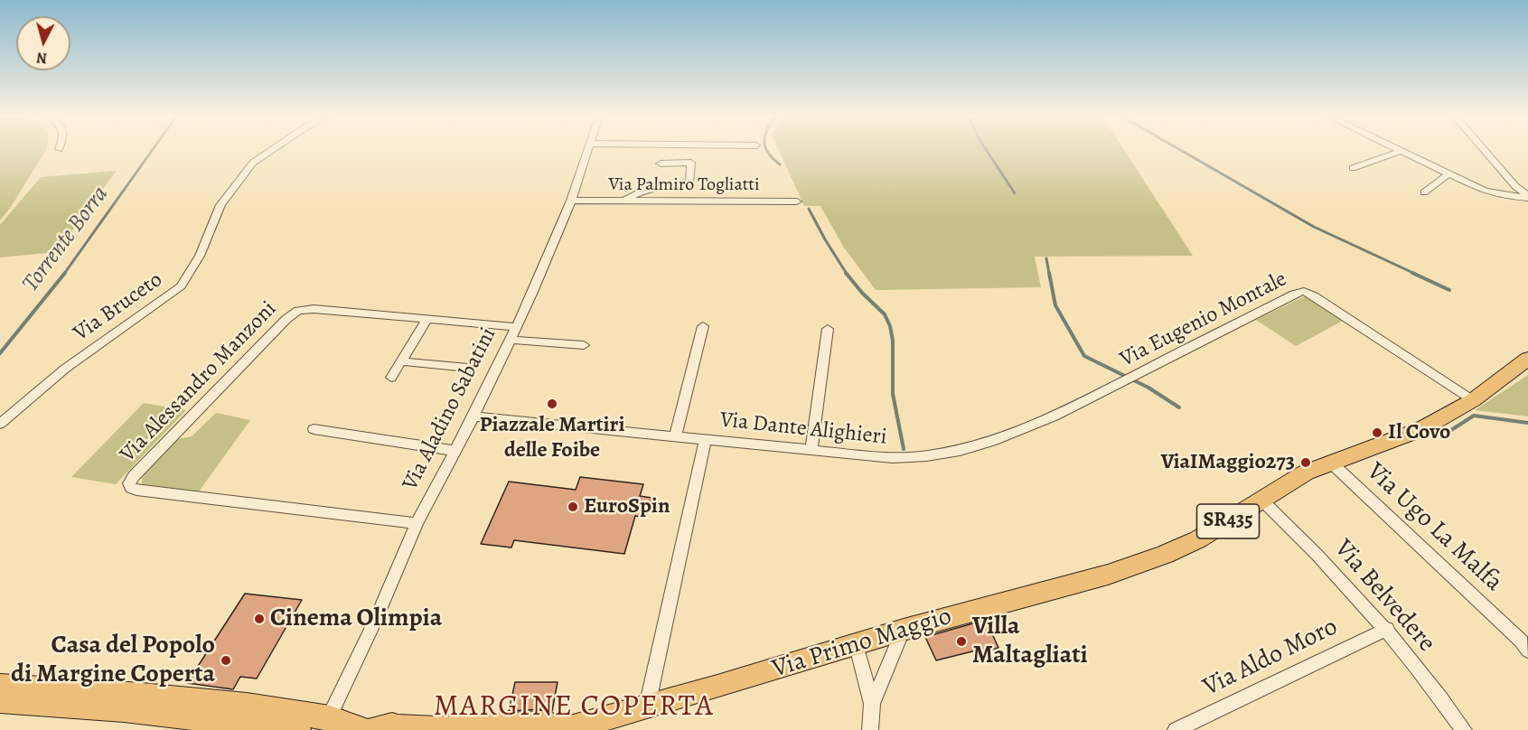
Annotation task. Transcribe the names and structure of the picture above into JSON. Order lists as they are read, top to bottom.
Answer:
{
  "streets": {
    "main road": ["SR435", "Via Primo Maggio"],
    "street": [
      "Via Palmiro Togliatti",
      "Via Bruceto",
      "Via Eugenio Montale",
      "Via Alessandro Manzoni",
      "Via Aladino Sabatini",
      "Via Dante Alighieri",
      "Via Ugo La Malfa",
      "Via Belvedere",
      "Via Aldo Moro"
    ]
  },
  "crossings": [
    ["Via Palmiro Togliatti", "Via Aladino Sabatini"],
    ["Via Eugenio Montale", "Via Dante Alighieri"],
    ["Via Eugenio Montale", "Via Primo Maggio"],
    ["Via Alessandro Manzoni", "Via Aladino Sabatini"],
    ["Via Aladino Sabatini", "Via Dante Alighieri"],
    ["SR435", "Via Primo Maggio"],
    ["Via Ugo La Malfa", "Via Primo Maggio"],
    ["Via Belvedere", "Via Primo Maggio"],
    ["Via Belvedere", "Via Aldo Moro"]
  ],
  "districts": ["MARGINE COPERTA"],
  "water": ["Torrente Borra"],
  "places": [
    "Piazzale Martiri delle Foibe",
    "Il Covo",
    "ViaIMaggio273",
    "EuroSpin",
    "Cinema Olimpia",
    "Villa Maltagliati",
    "Casa del Popolo di Margine Coperta"
  ],
  "north": "bottom"
}
